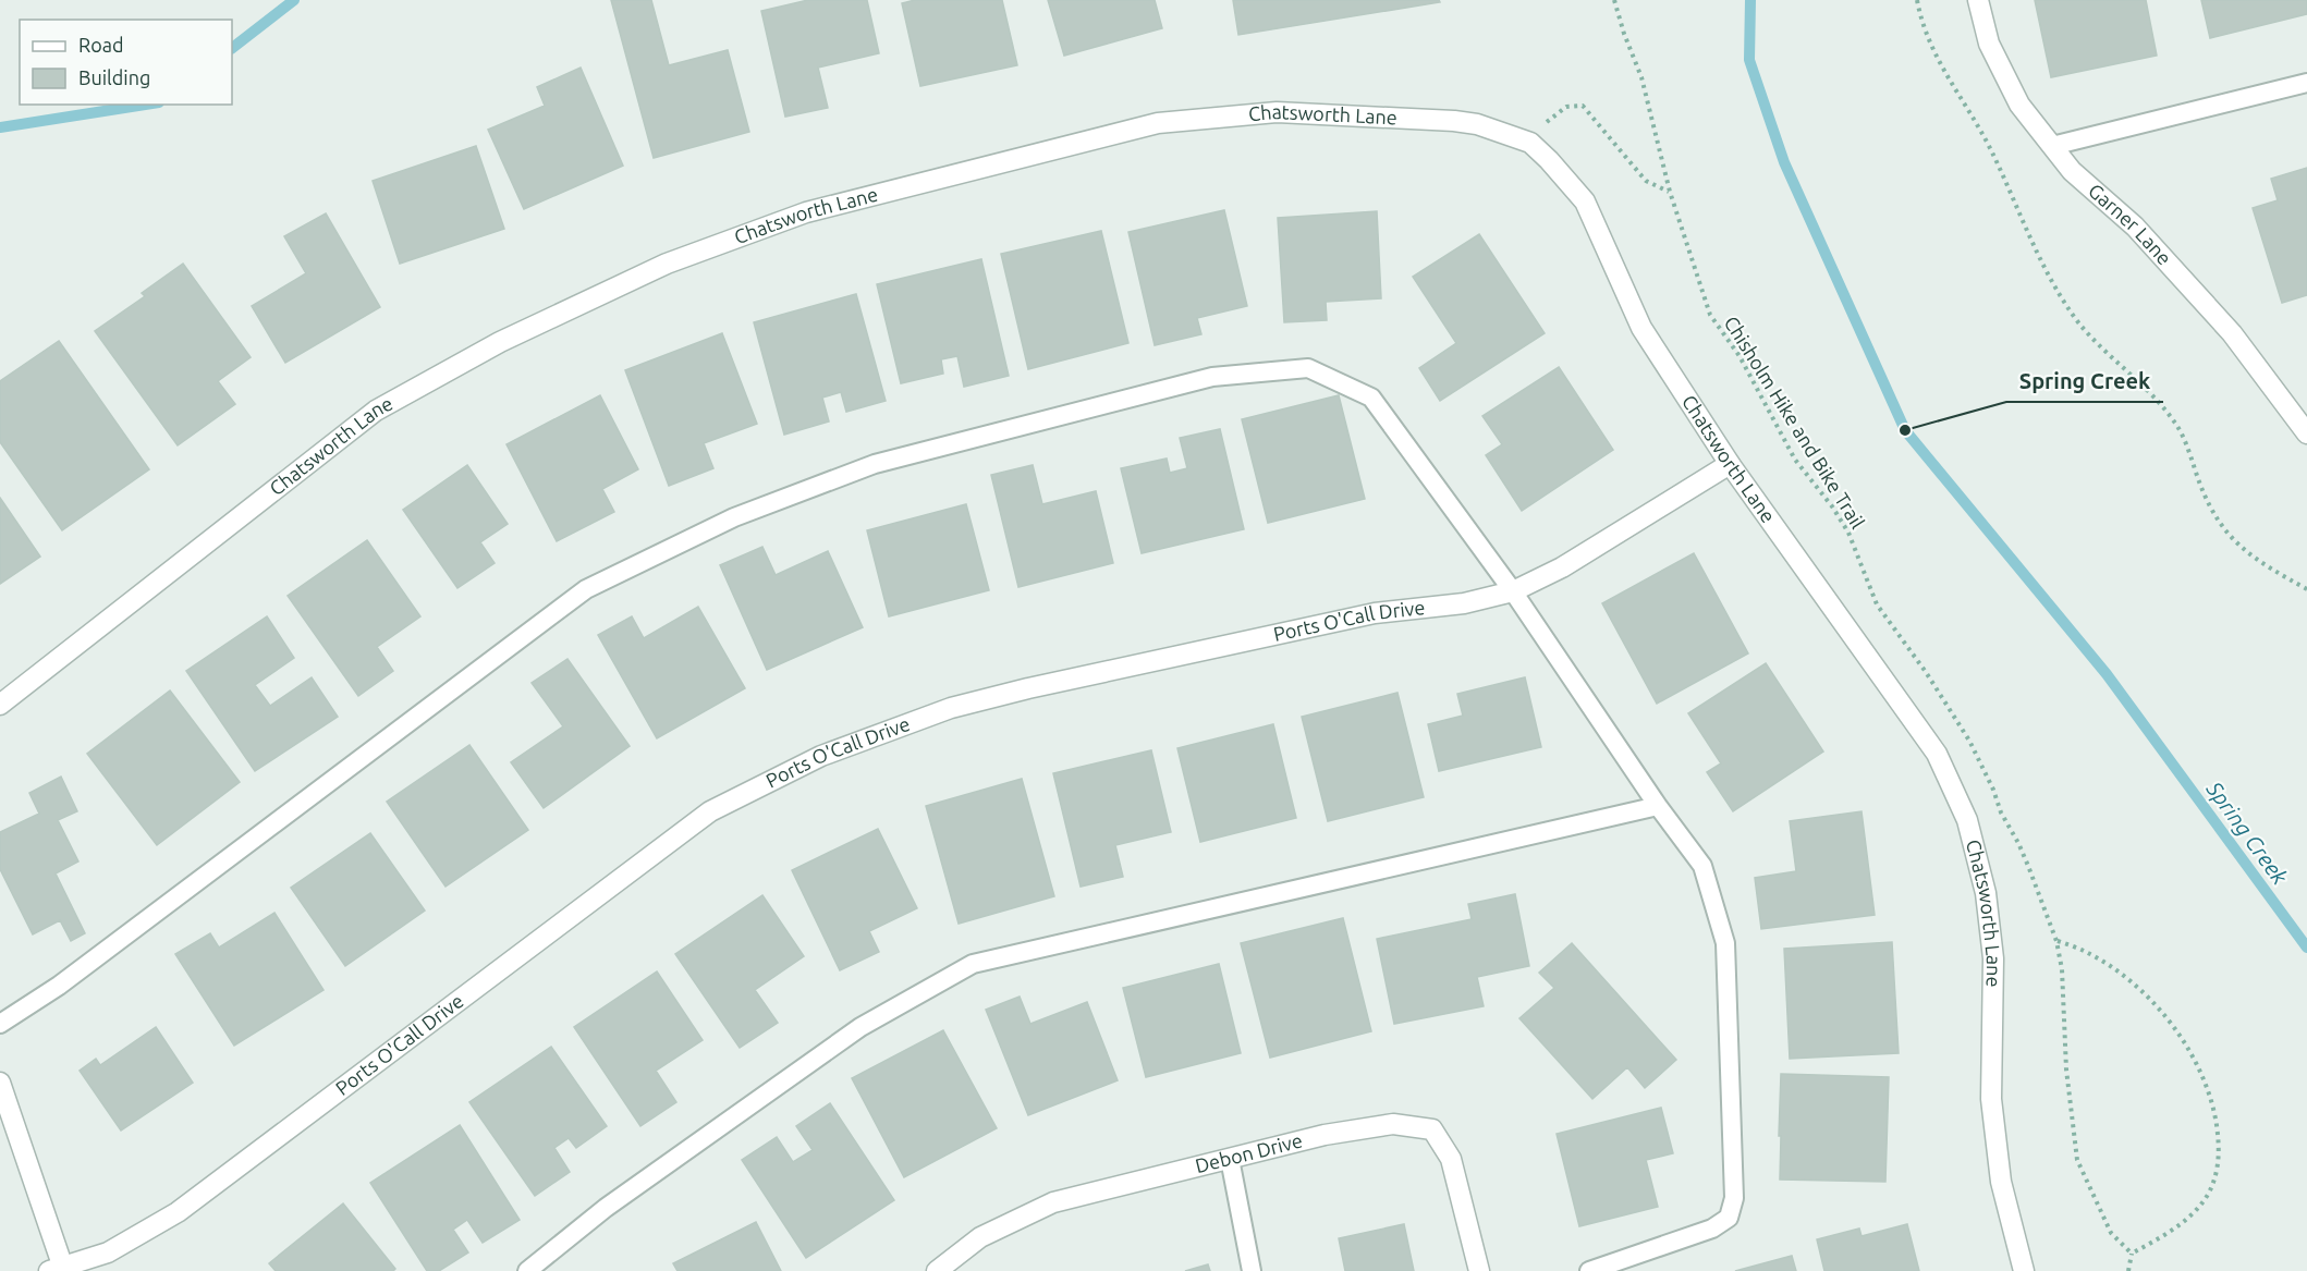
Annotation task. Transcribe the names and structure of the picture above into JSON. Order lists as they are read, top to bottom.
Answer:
{
  "streets": {
    "street": [
      "Chatsworth Lane",
      "Garner Lane",
      "Ports O'Call Drive",
      "Debon Drive"
    ],
    "path": ["Chisholm Hike and Bike Trail"]
  },
  "crossings": [
    ["Chatsworth Lane", "Ports O'Call Drive"]
  ],
  "water": ["Spring Creek"],
  "places": ["Spring Creek"],
  "legend": ["Road", "Building"]
}
